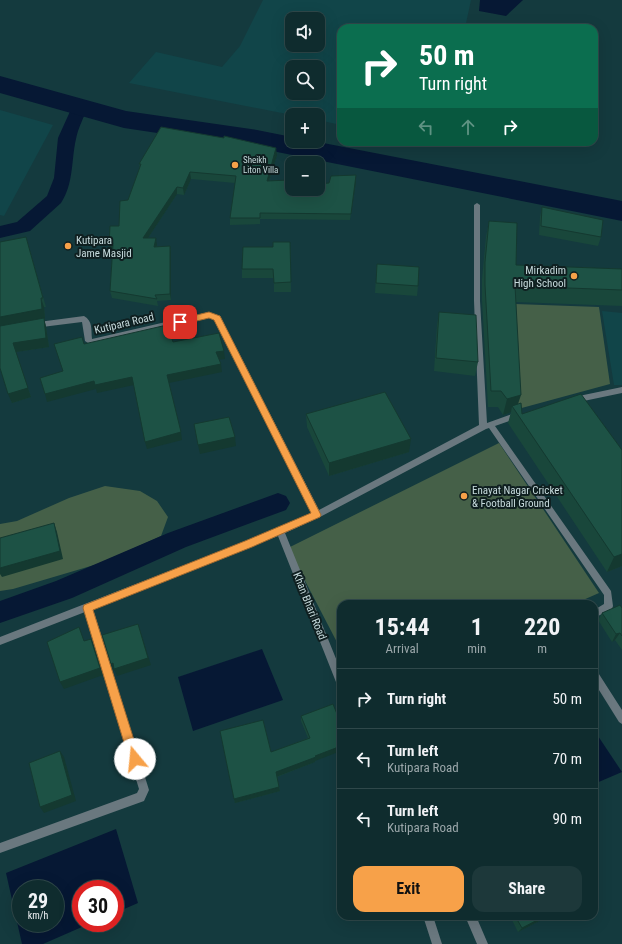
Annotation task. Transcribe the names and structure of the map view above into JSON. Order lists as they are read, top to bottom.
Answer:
{
  "streets": {
    "street": ["Kutipara Road", "Khan Bhari Road"]
  },
  "places": [
    "Sheikh Liton Villa",
    "Kutipara Jame Masjid",
    "Mirkadim High School",
    "Enayat Nagar Cricket & Football Ground"
  ],
  "page": {
    "map_buttons": ["+", "−"],
    "turn": ["50 m", "Turn right"],
    "eta": [
      "15:44",
      "Arrival",
      "1",
      "min",
      "220",
      "m"
    ],
    "list": [
      {
        "name": "Turn right",
        "value": "50 m"
      },
      {
        "name": "Turn left",
        "note": "Kutipara Road",
        "value": "70 m"
      },
      {
        "name": "Turn left",
        "note": "Kutipara Road",
        "value": "90 m"
      }
    ],
    "buttons": ["Exit", "Share"],
    "speed": "29 km/h",
    "limit": "30"
  }
}
